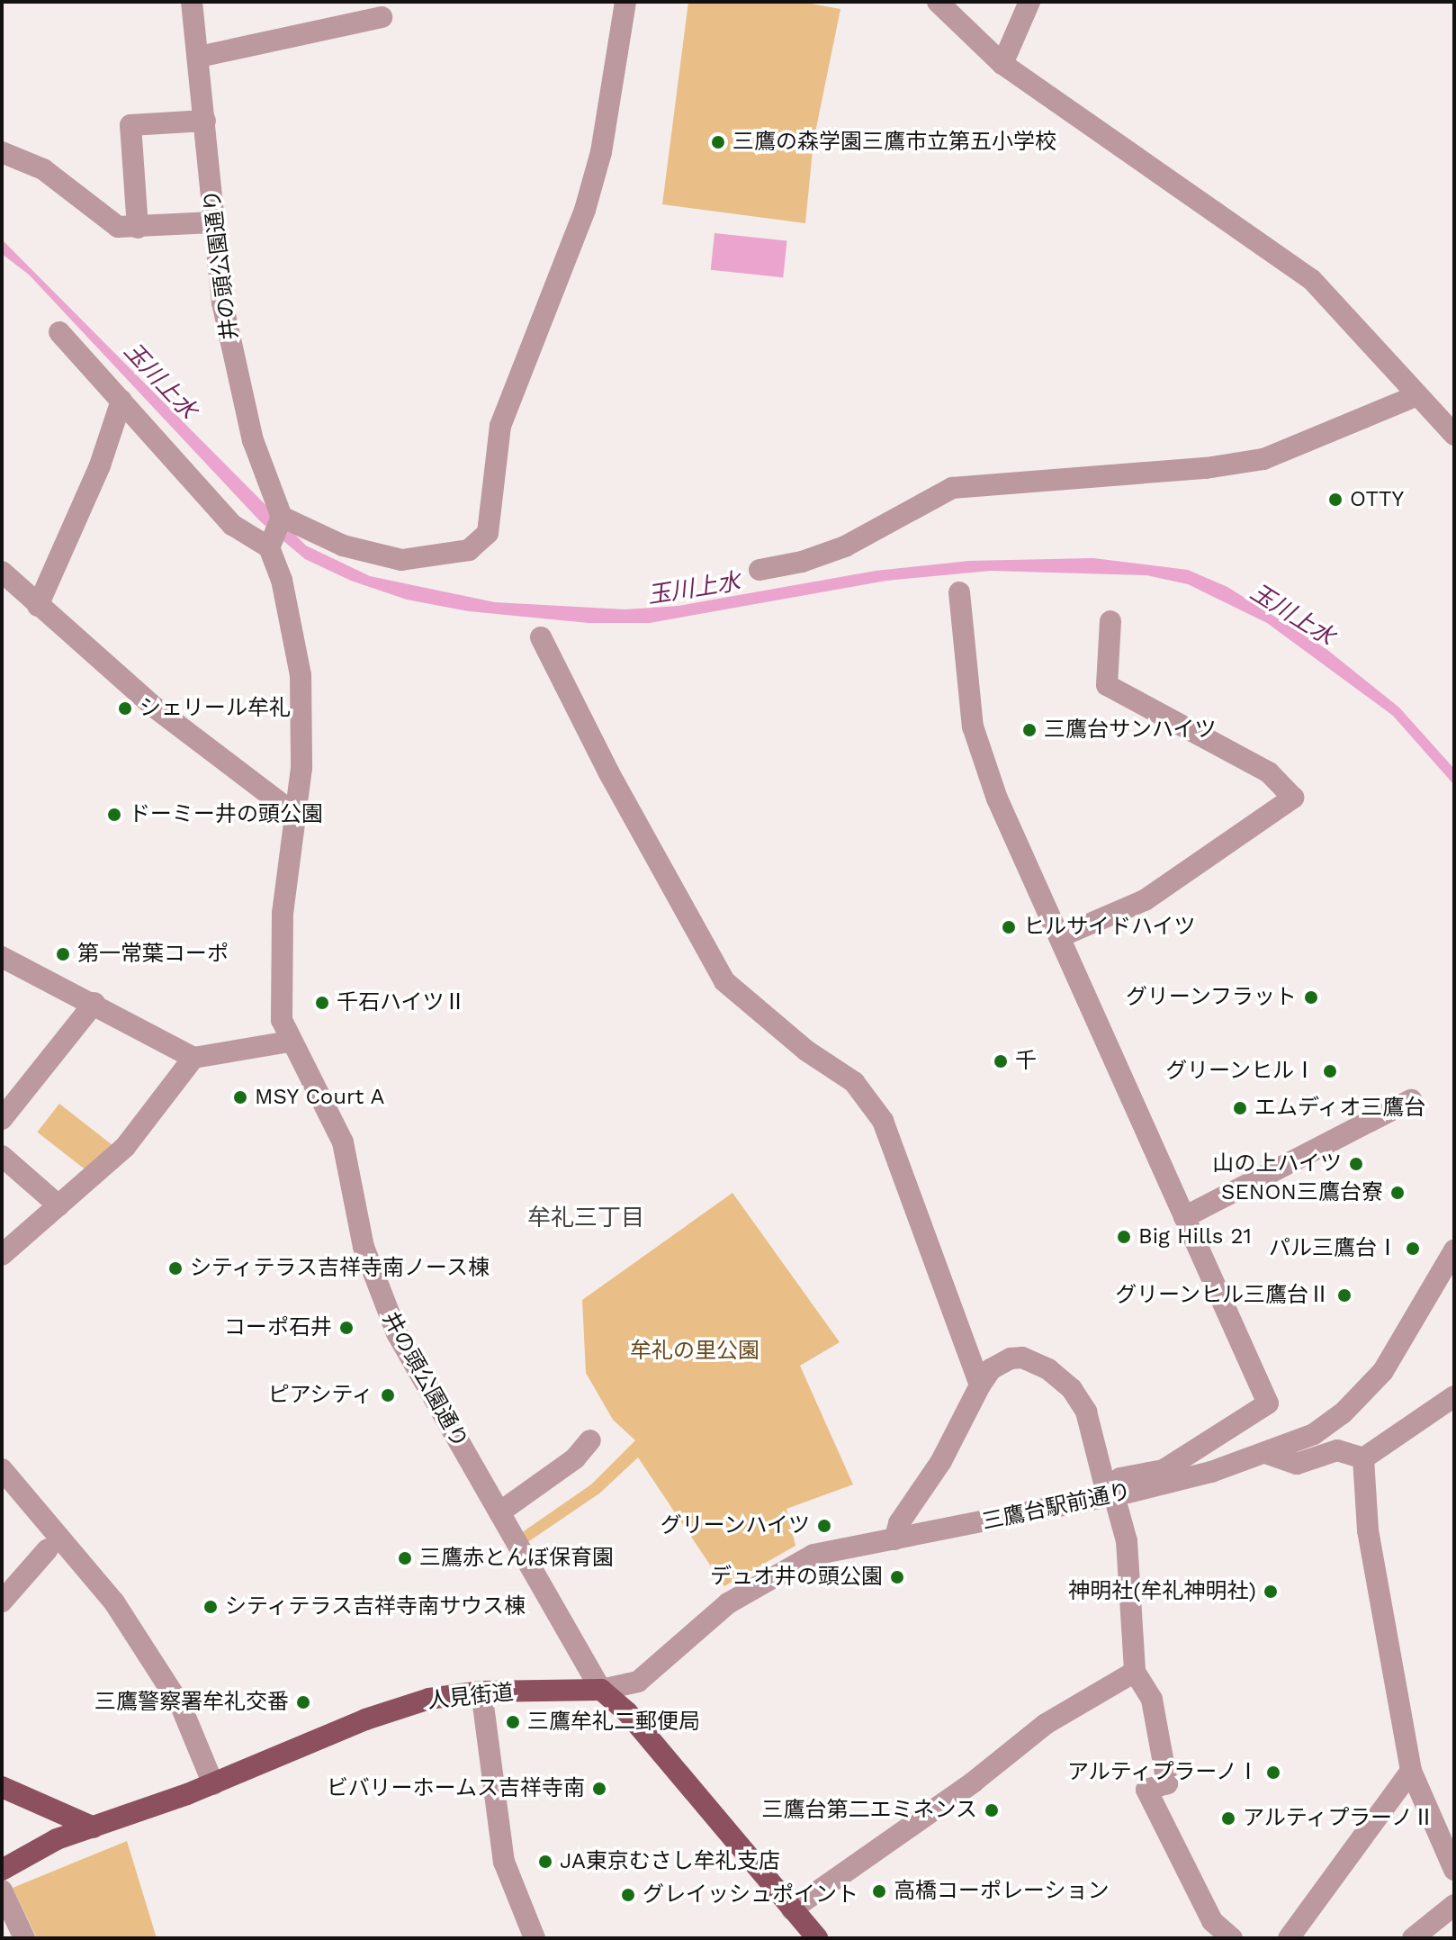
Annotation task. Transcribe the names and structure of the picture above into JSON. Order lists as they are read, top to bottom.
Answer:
{
  "streets": {
    "main road": ["人見街道"],
    "street": ["井の頭公園通り", "三鷹台駅前通り"]
  },
  "crossings": [
    ["井の頭公園通り", "三鷹台駅前通り"],
    ["井の頭公園通り", "人見街道"],
    ["三鷹台駅前通り", "人見街道"]
  ],
  "districts": ["牟礼三丁目"],
  "water": ["玉川上水"],
  "parks": ["牟礼の里公園"],
  "places": [
    "三鷹の森学園三鷹市立第五小学校",
    "OTTY",
    "シェリール牟礼",
    "三鷹台サンハイツ",
    "ドーミー井の頭公園",
    "ヒルサイドハイツ",
    "第一常葉コーポ",
    "グリーンフラット",
    "千石ハイツⅡ",
    "千",
    "グリーンヒルⅠ",
    "MSY Court A",
    "エムディオ三鷹台",
    "山の上ハイツ",
    "SENON三鷹台寮",
    "Big Hills 21",
    "パル三鷹台Ⅰ",
    "シティテラス吉祥寺南ノース棟",
    "グリーンヒル三鷹台Ⅱ",
    "コーポ石井",
    "ピアシティ",
    "グリーンハイツ",
    "三鷹赤とんぼ保育園",
    "デュオ井の頭公園",
    "神明社(牟礼神明社)",
    "シティテラス吉祥寺南サウス棟",
    "三鷹警察署牟礼交番",
    "三鷹牟礼二郵便局",
    "アルティプラーノⅠ",
    "ビバリーホームス吉祥寺南",
    "三鷹台第二エミネンス",
    "アルティプラーノⅡ",
    "JA東京むさし牟礼支店",
    "高橋コーポレーション",
    "グレイッシュポイント"
  ]
}
